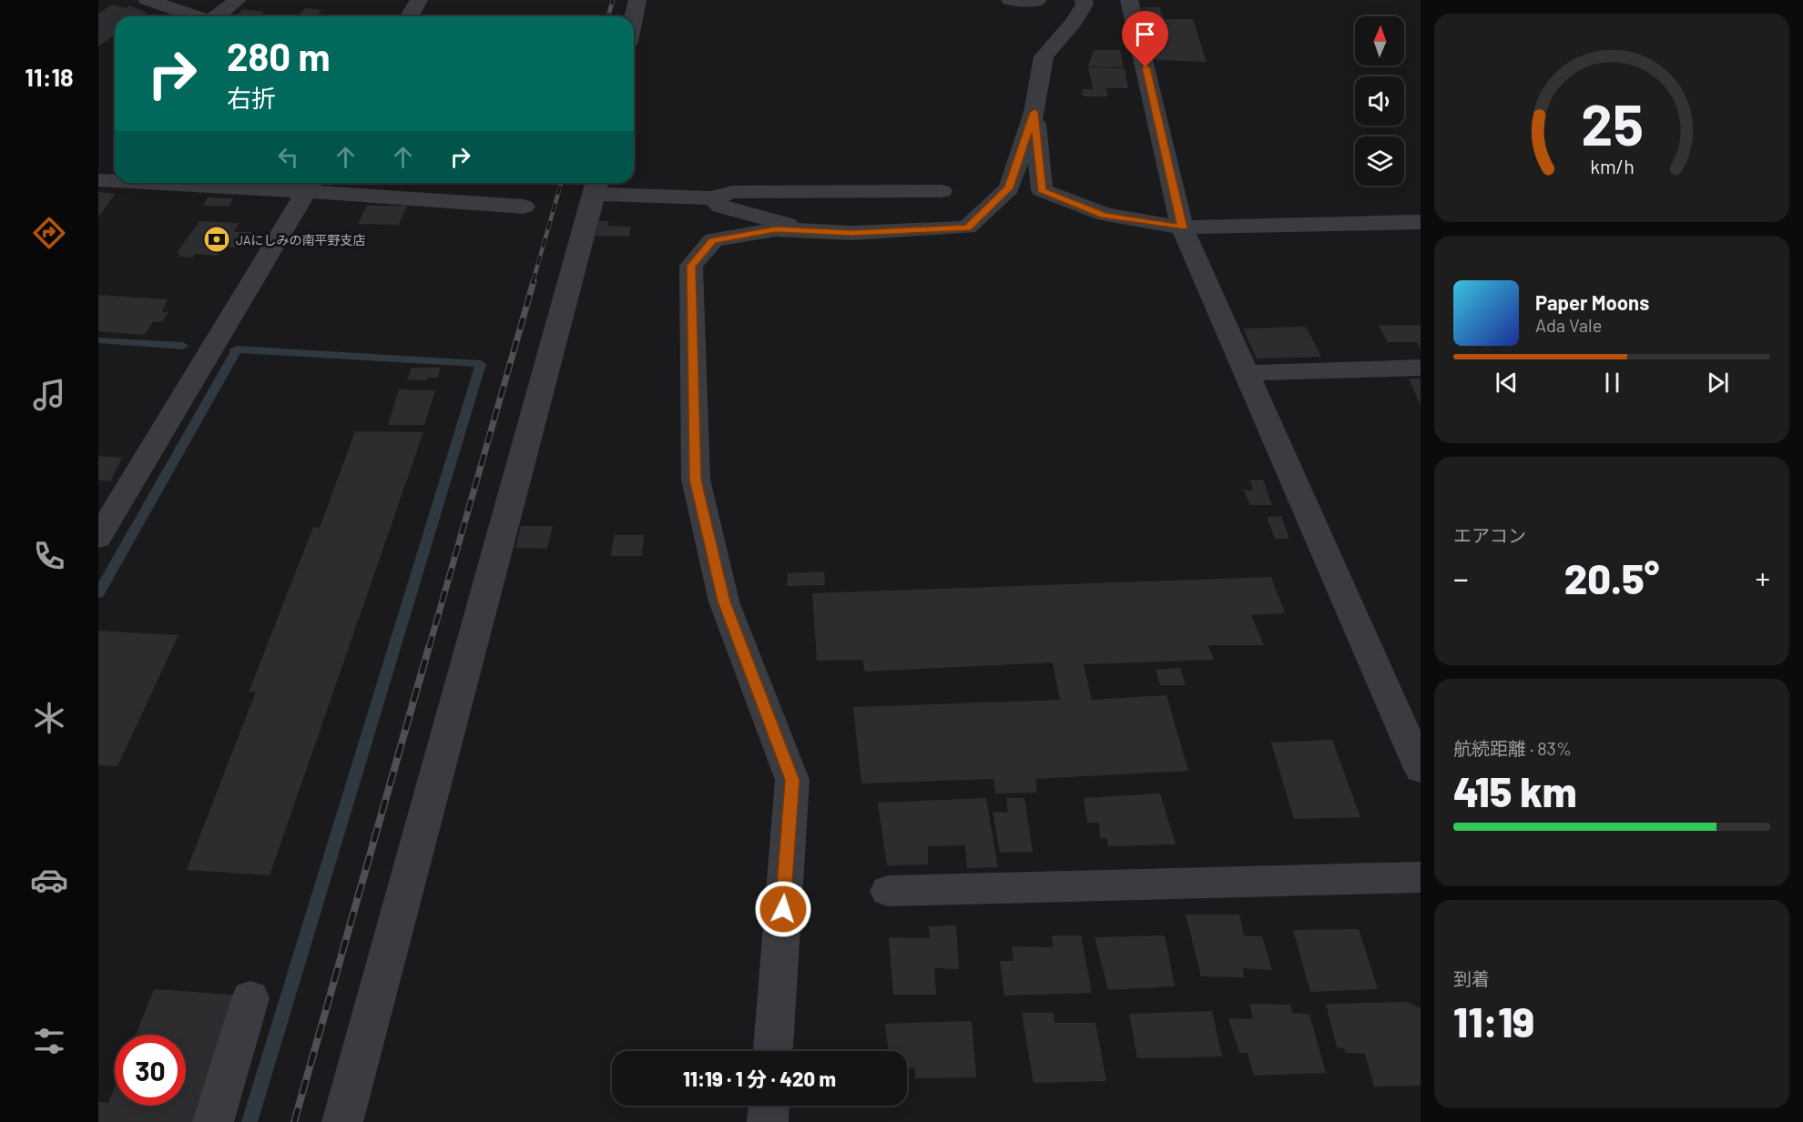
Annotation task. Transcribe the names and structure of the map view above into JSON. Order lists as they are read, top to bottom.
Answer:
{
  "places": {
    "bank": ["JAにしみの南平野支店"]
  },
  "north": "top",
  "page": {
    "tabs": "11:18",
    "turn": ["280 m", "右折"],
    "song": ["Paper Moons", "Ada Vale"],
    "tile": [
      "エアコン",
      ["航続距離 · 83%", "415 km"],
      ["到着", "11:19"]
    ],
    "heat": ["−", "20.5°", "+"],
    "limit": "30",
    "trip": "11:19 · 1 分 · 420 m",
    "gauge": ["25", "km/h"]
  }
}
